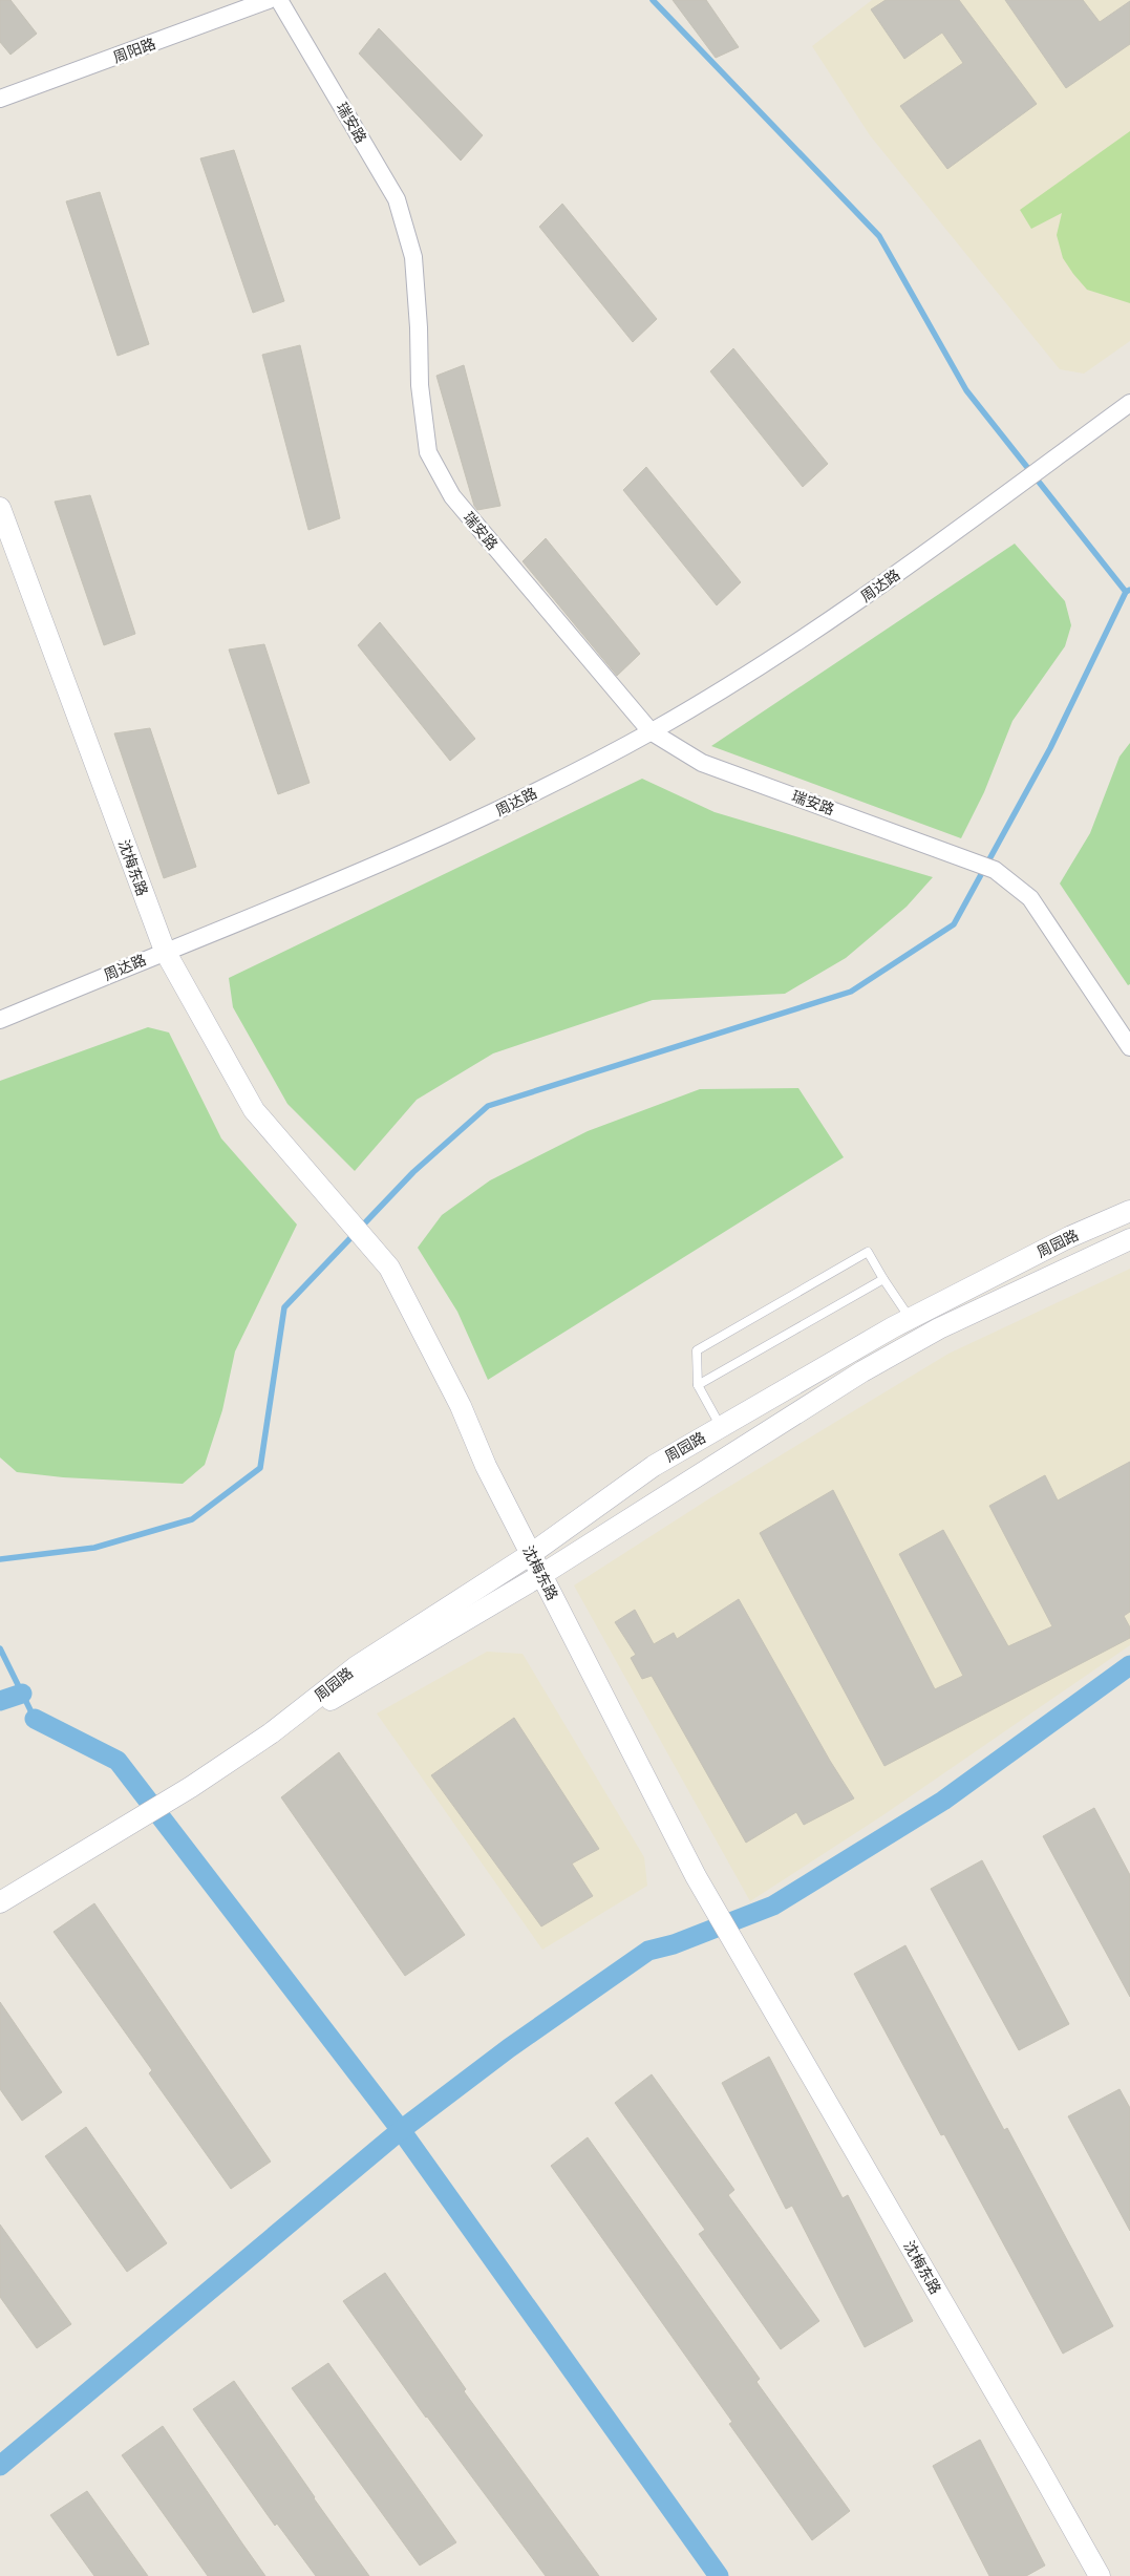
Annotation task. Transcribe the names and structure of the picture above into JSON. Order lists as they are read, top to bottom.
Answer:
{
  "streets": {
    "street": [
      "周阳路",
      "瑞安路",
      "周达路",
      "沈梅东路",
      "周园路"
    ]
  },
  "crossings": [
    ["瑞安路", "周达路"],
    ["周达路", "沈梅东路"],
    ["沈梅东路", "周园路"]
  ]
}
